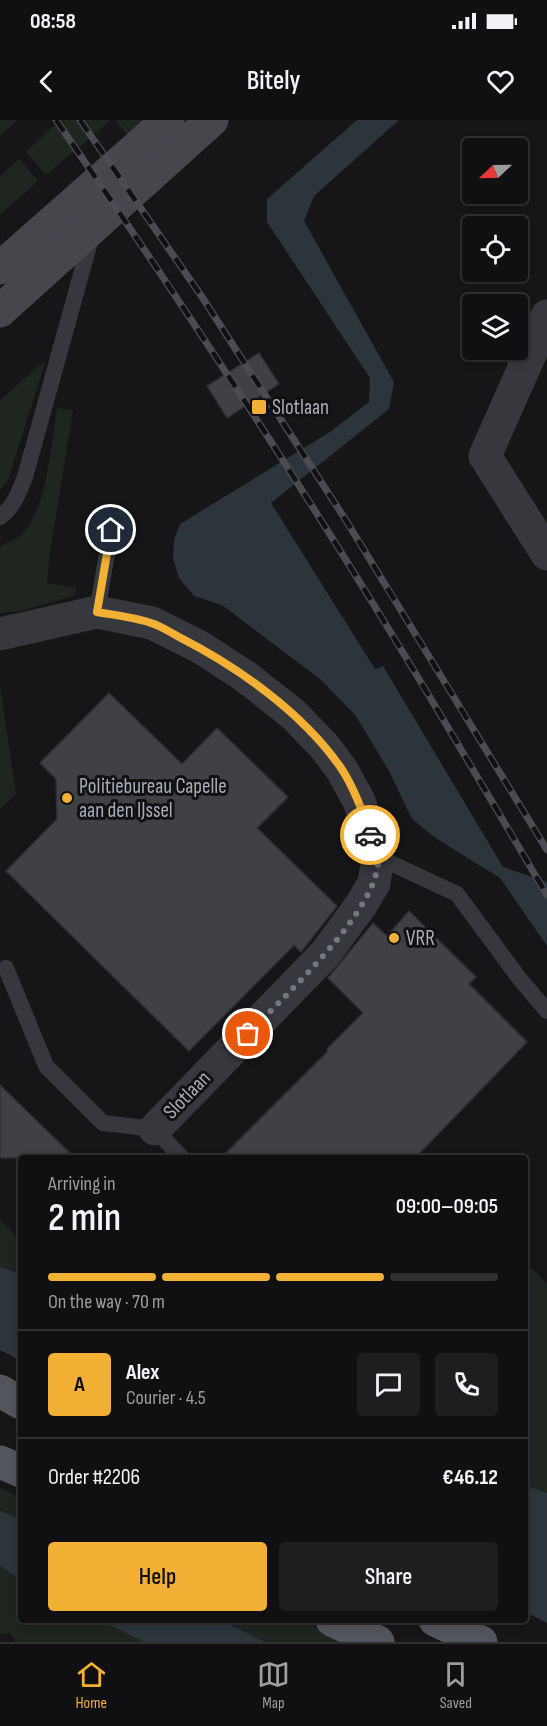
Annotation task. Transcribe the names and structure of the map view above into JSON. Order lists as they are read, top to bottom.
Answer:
{
  "streets": {
    "street": ["Slotlaan"]
  },
  "places": {
    "transit": ["Slotlaan"],
    "other": ["Politiebureau Capelle aan den IJssel", "VRR"]
  },
  "north": "left",
  "page": {
    "status": "08:58",
    "header": "Bitely",
    "heading": ["2 min", "Arriving in", "09:00–09:05"],
    "panel": [
      "Alex",
      "Courier · 4.5",
      "Order #2206",
      "€46.12"
    ],
    "bar": "On the way · 70 m",
    "round": "A",
    "buttons": ["Help", "Share"],
    "tabs": ["Home", "Map", "Saved"]
  }
}
